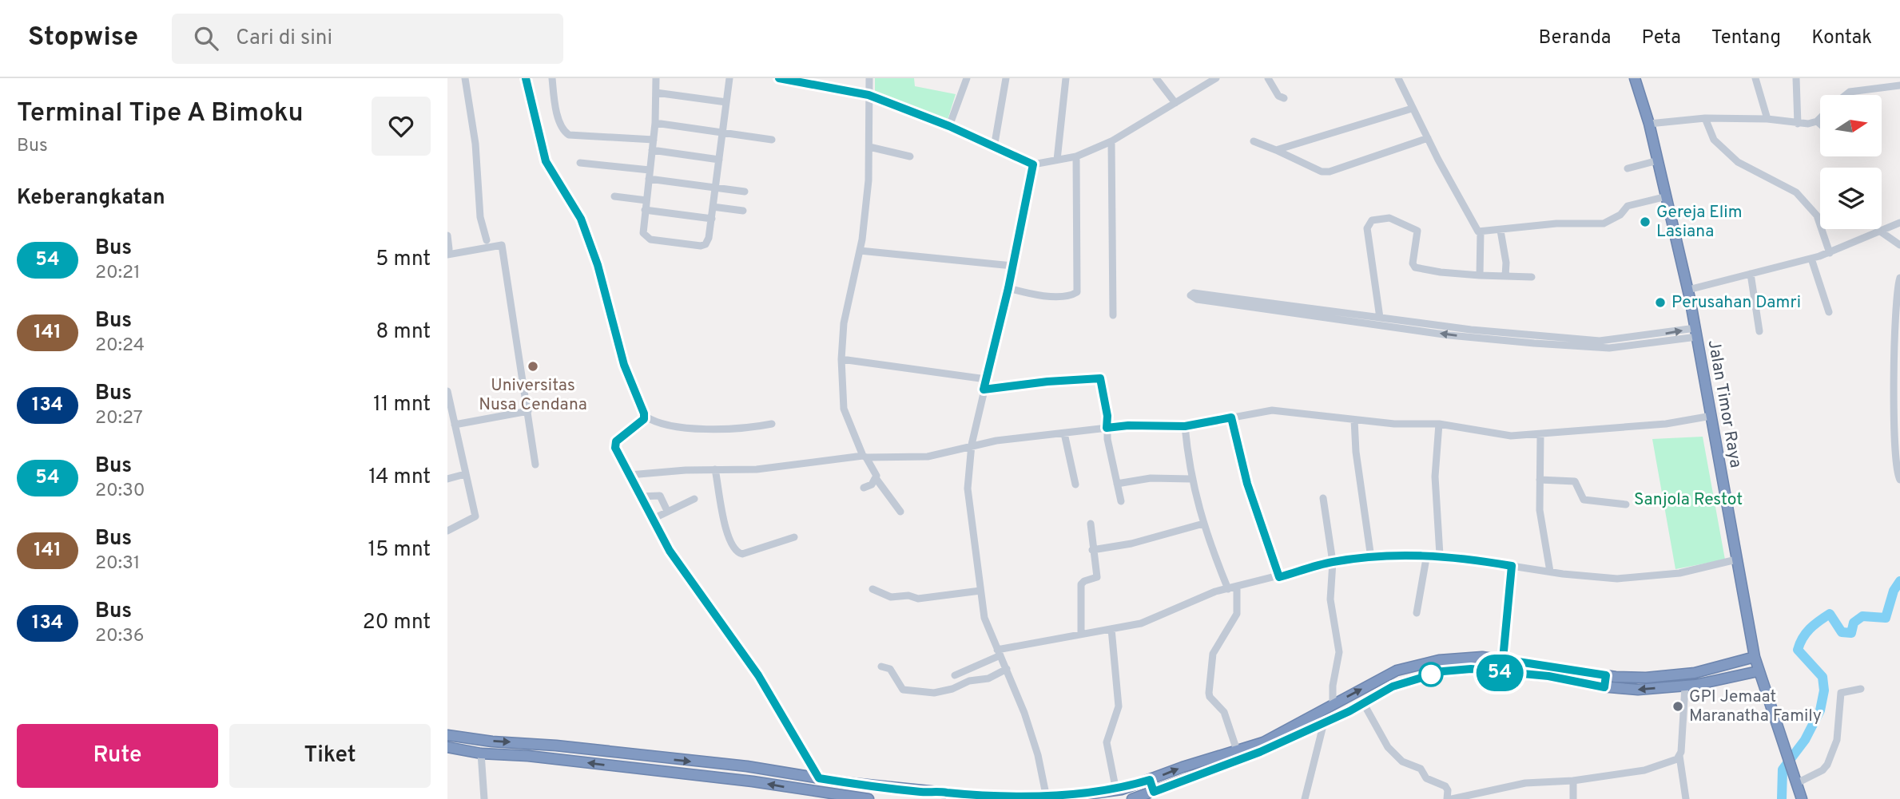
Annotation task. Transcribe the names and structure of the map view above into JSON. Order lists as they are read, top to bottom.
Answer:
{
  "streets": {
    "highway": ["Jalan Timor Raya"]
  },
  "parks": ["Sanjola Restot"],
  "places": [
    "Gereja Elim Lasiana",
    "Perusahan Damri",
    "Universitas Nusa Cendana",
    "GPI Jemaat Maranatha Family"
  ],
  "lines": ["bus line 54"],
  "north": "right",
  "page": {
    "header": "Stopwise",
    "search": "Cari di sini",
    "nav": [
      "Beranda",
      "Peta",
      "Tentang",
      "Kontak"
    ],
    "heading": [
      ["Terminal Tipe A Bimoku", "Bus"],
      "Keberangkatan"
    ],
    "on_map": "54",
    "list": [
      {
        "mark": "54",
        "name": "Bus",
        "note": "20:21",
        "value": "5 mnt"
      },
      {
        "mark": "141",
        "name": "Bus",
        "note": "20:24",
        "value": "8 mnt"
      },
      {
        "mark": "134",
        "name": "Bus",
        "note": "20:27",
        "value": "11 mnt"
      },
      {
        "mark": "54",
        "name": "Bus",
        "note": "20:30",
        "value": "14 mnt"
      },
      {
        "mark": "141",
        "name": "Bus",
        "note": "20:31",
        "value": "15 mnt"
      },
      {
        "mark": "134",
        "name": "Bus",
        "note": "20:36",
        "value": "20 mnt"
      }
    ],
    "buttons": ["Rute", "Tiket"]
  }
}
